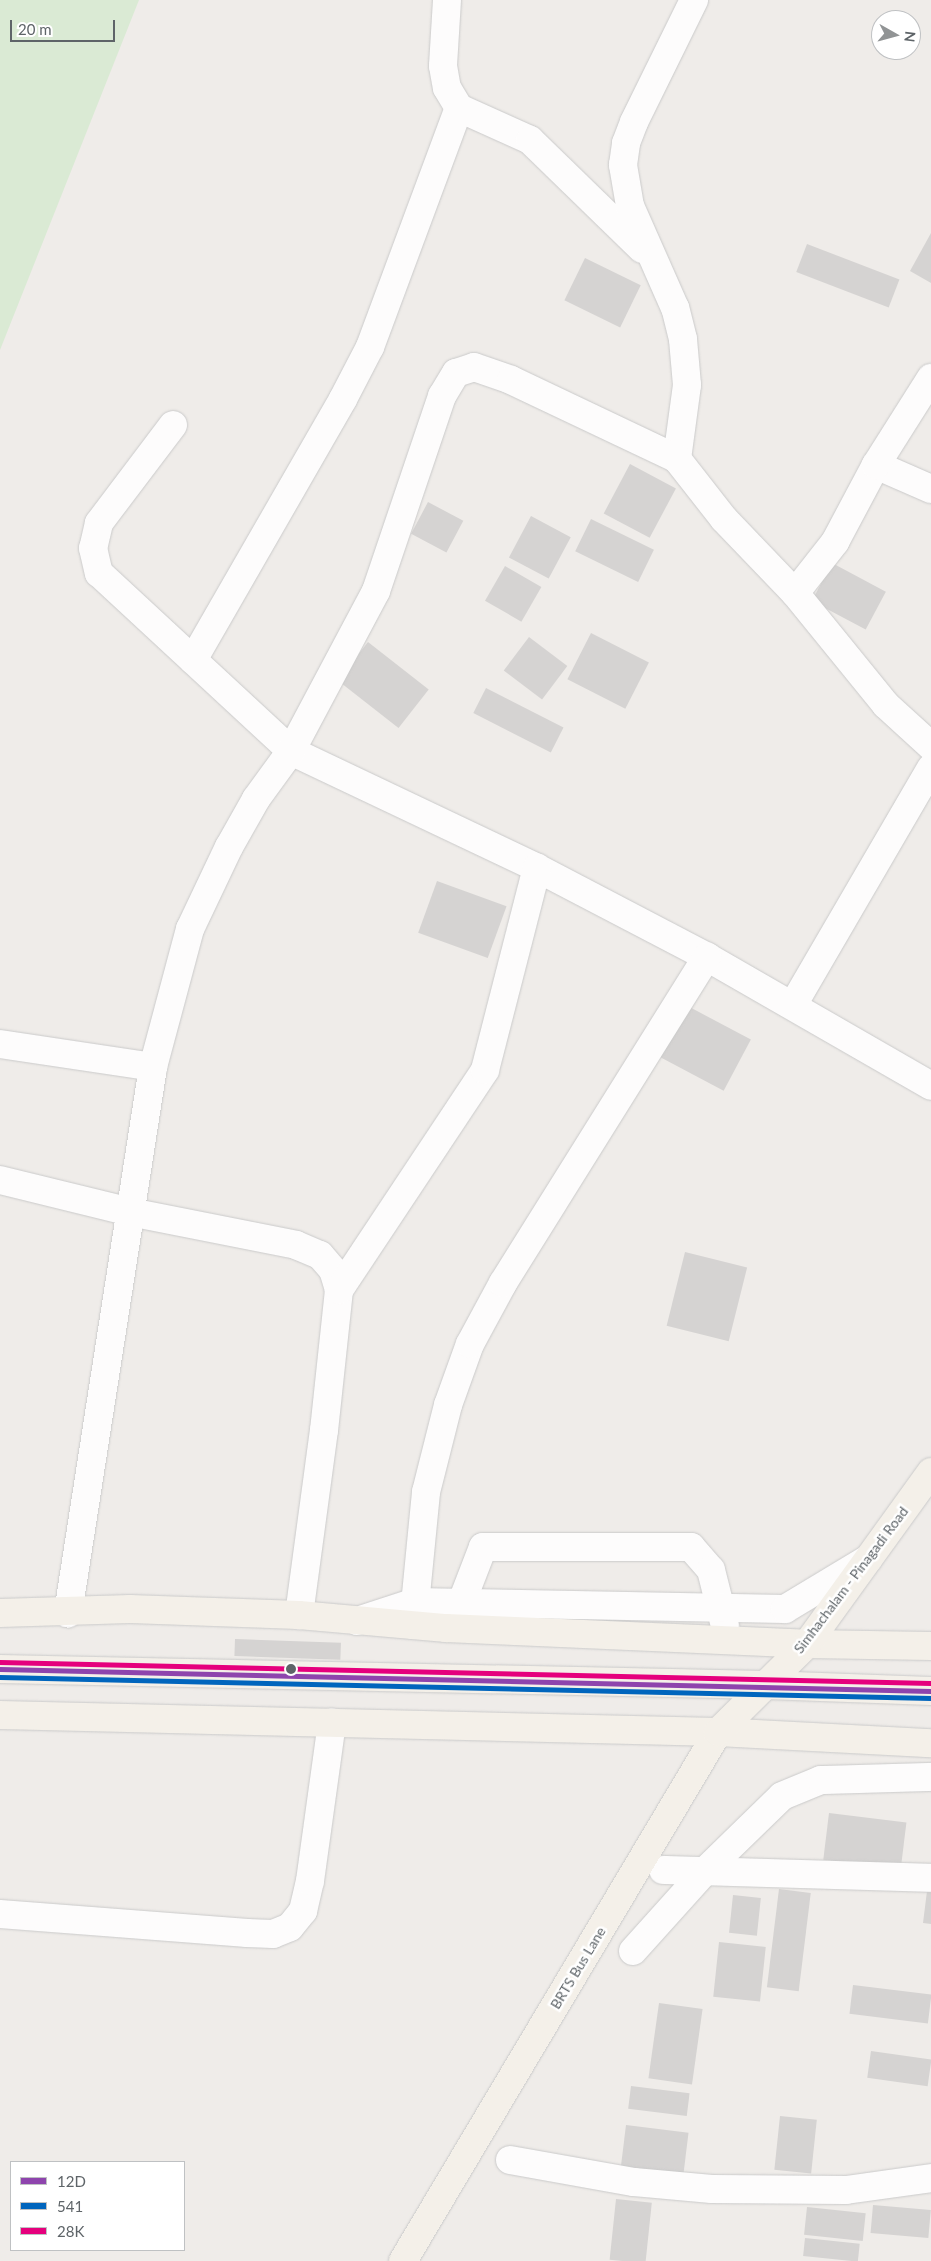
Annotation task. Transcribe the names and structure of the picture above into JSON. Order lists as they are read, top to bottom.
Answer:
{
  "streets": {
    "main road": ["Simhachalam - Pinagadi Road", "BRTS Bus Lane"]
  },
  "crossings": [
    ["Simhachalam - Pinagadi Road", "BRTS Bus Lane"]
  ],
  "lines": ["transit line 28K", "transit line 12D", "transit line 541"],
  "legend": ["12D", "541", "28K"],
  "scale_bar": "20 m",
  "north": "right"
}
